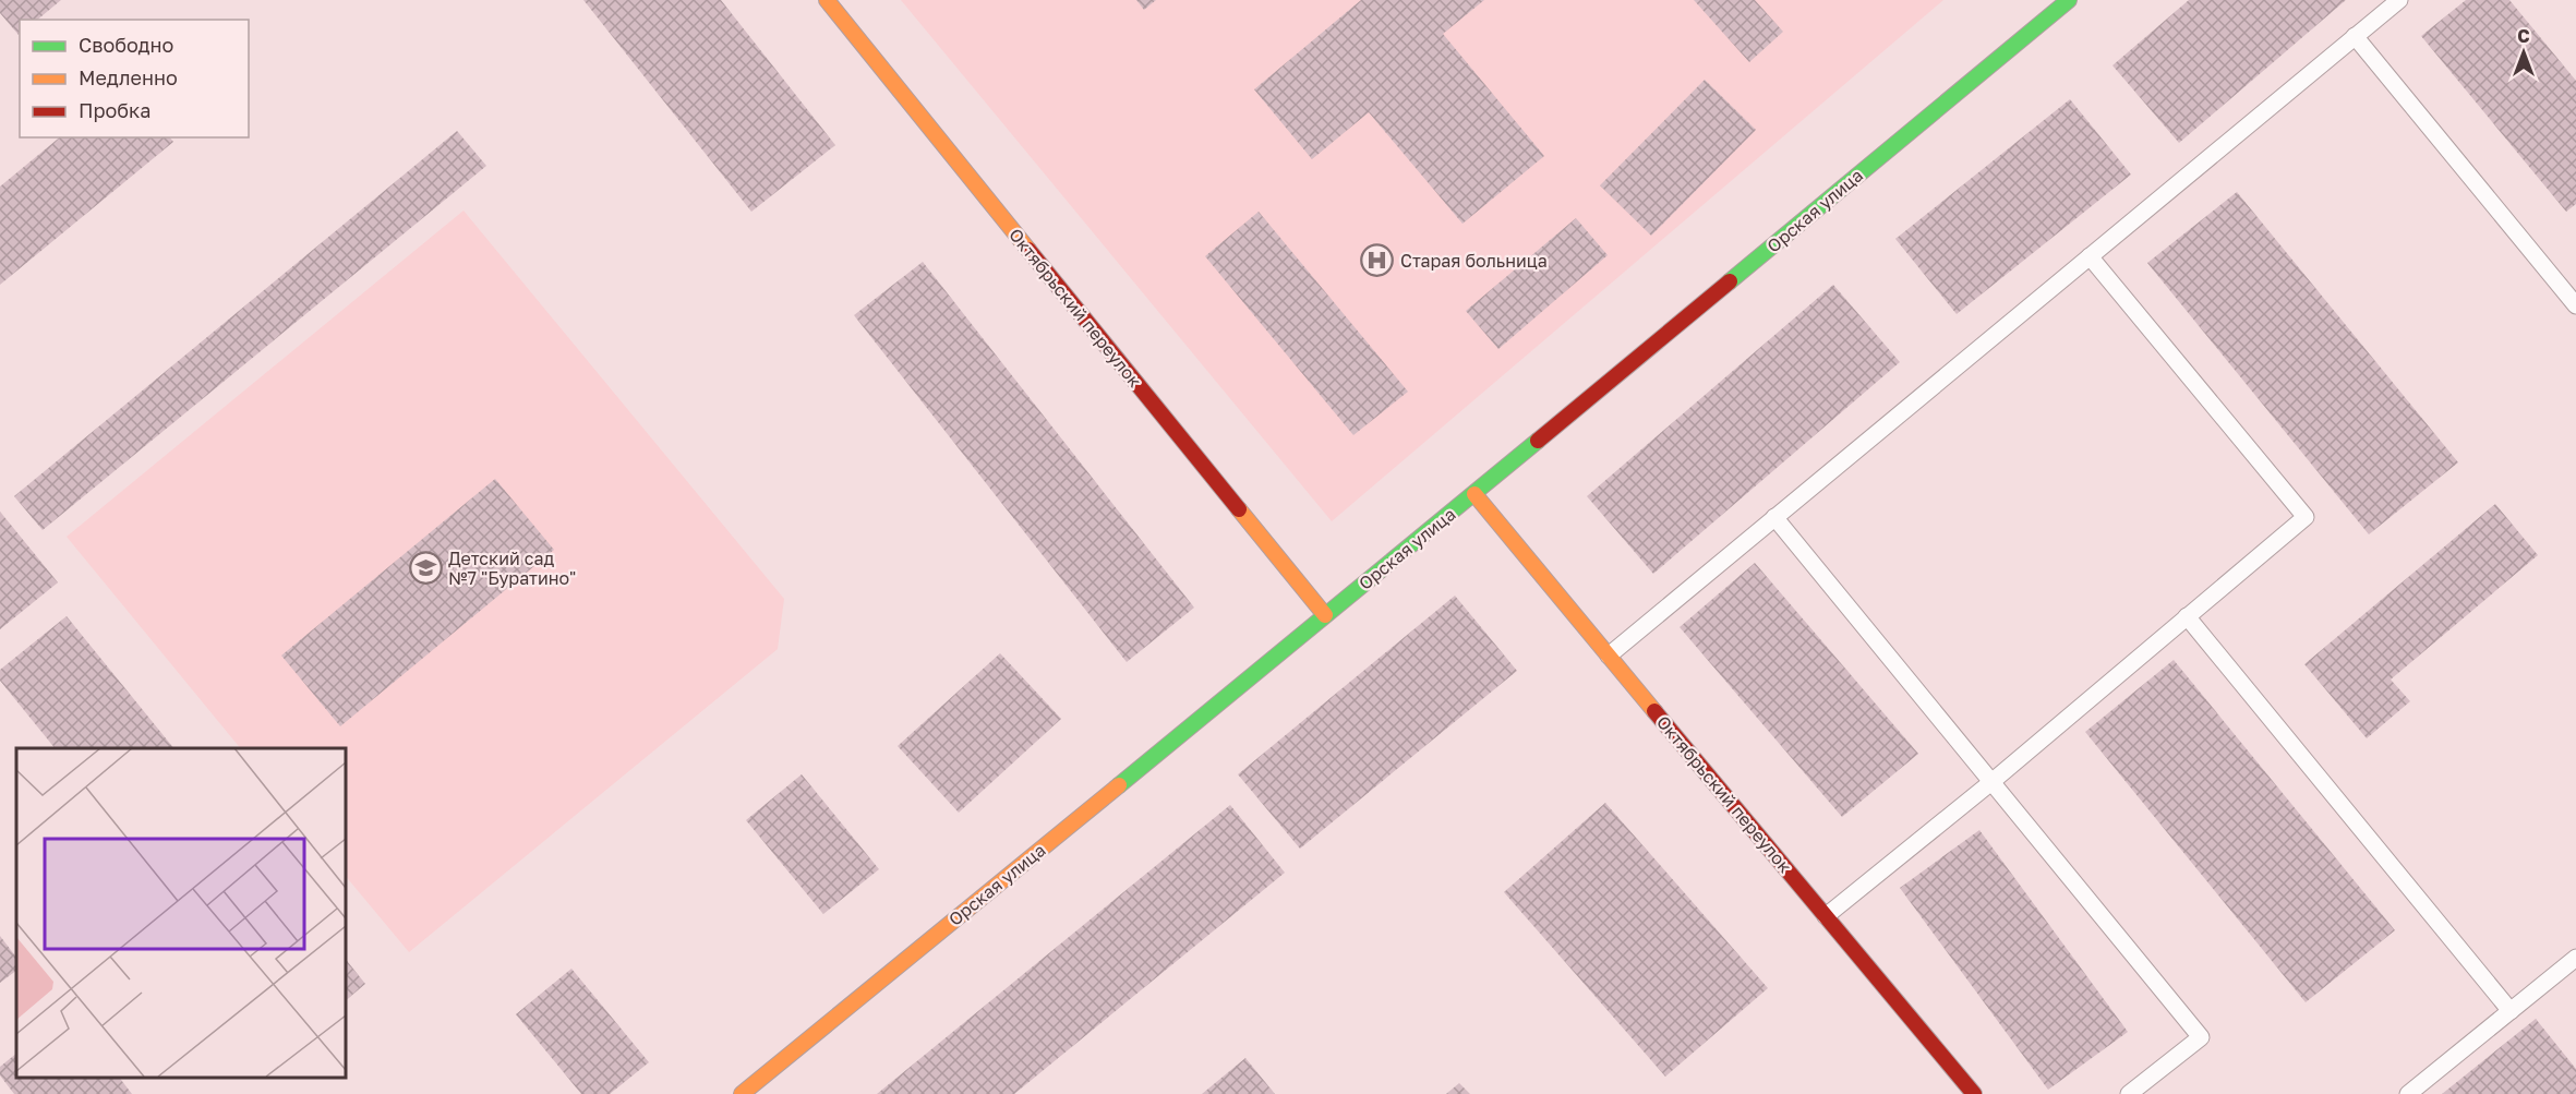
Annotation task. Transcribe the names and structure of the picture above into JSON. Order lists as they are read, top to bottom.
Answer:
{
  "streets": {
    "street": ["Орская улица", "Октябрьский переулок"]
  },
  "crossings": [
    ["Орская улица", "Октябрьский переулок"]
  ],
  "places": {
    "hospital": ["Старая больница"],
    "school or university": ["Детский сад №7 \"Буратино\""]
  },
  "legend": ["Свободно", "Медленно", "Пробка"],
  "north": "top"
}
